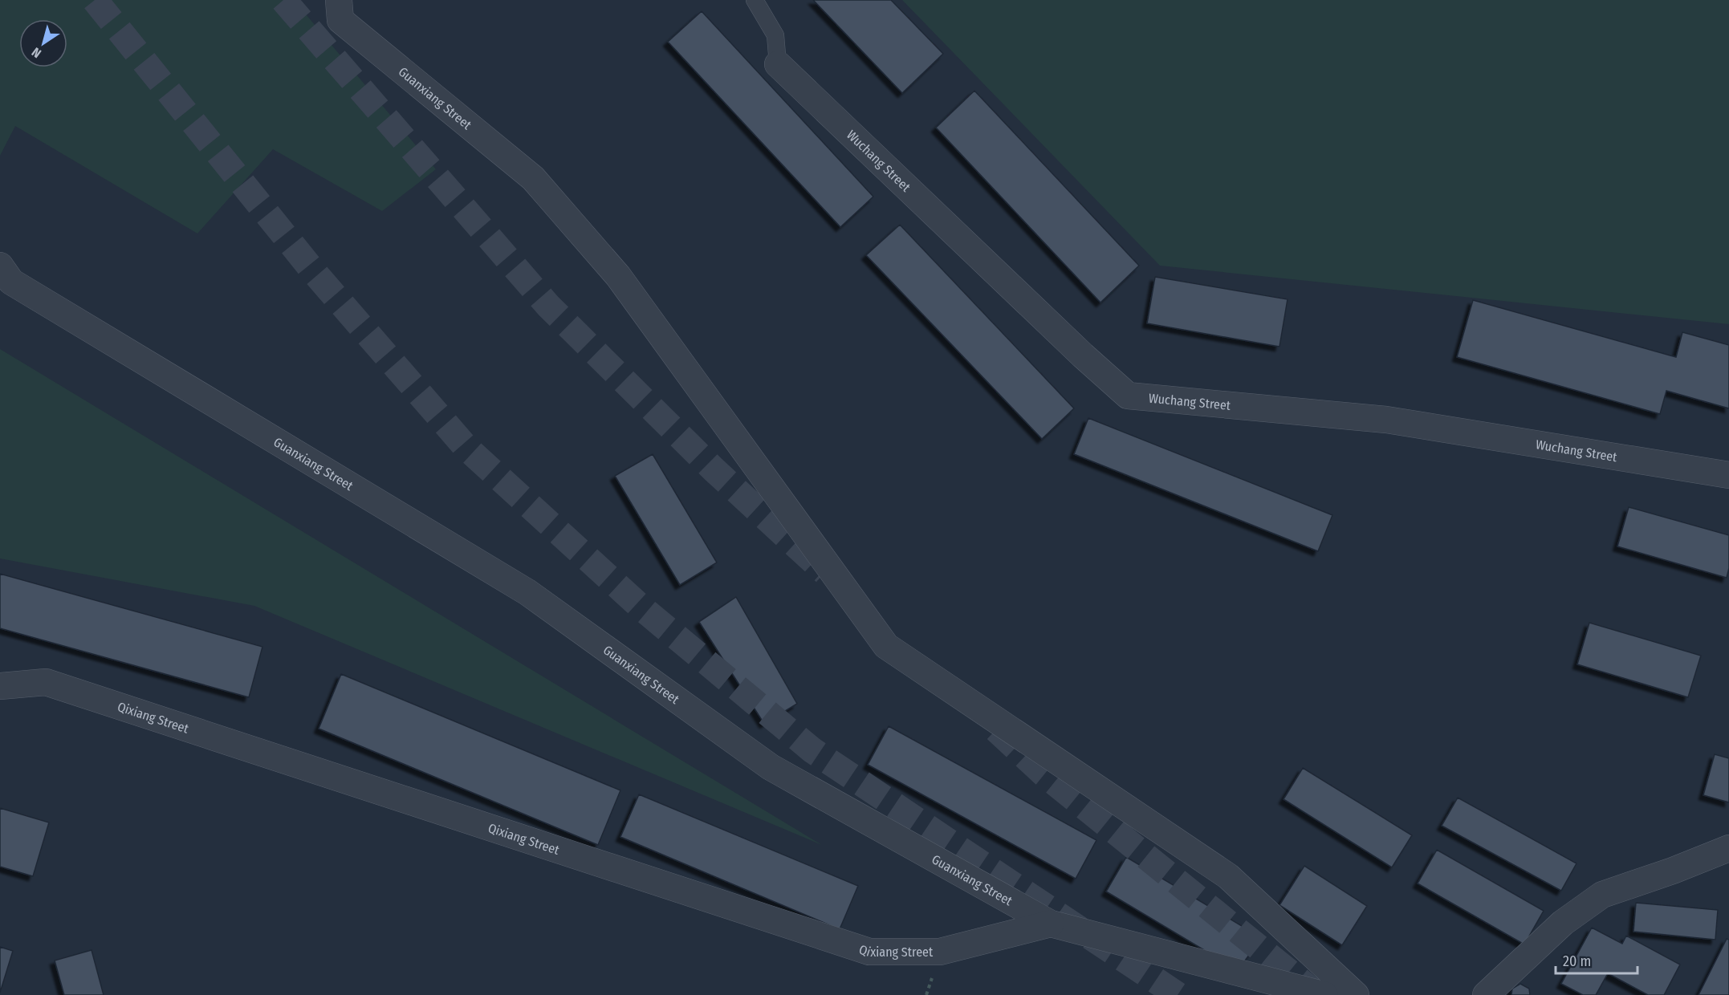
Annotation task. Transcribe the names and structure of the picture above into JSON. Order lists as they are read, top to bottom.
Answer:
{
  "streets": {
    "street": ["Guanxiang Street", "Wuchang Street", "Qixiang Street"]
  },
  "crossings": [
    ["Guanxiang Street", "Qixiang Street"]
  ],
  "scale_bar": "20 m",
  "north": "bottom left"
}
